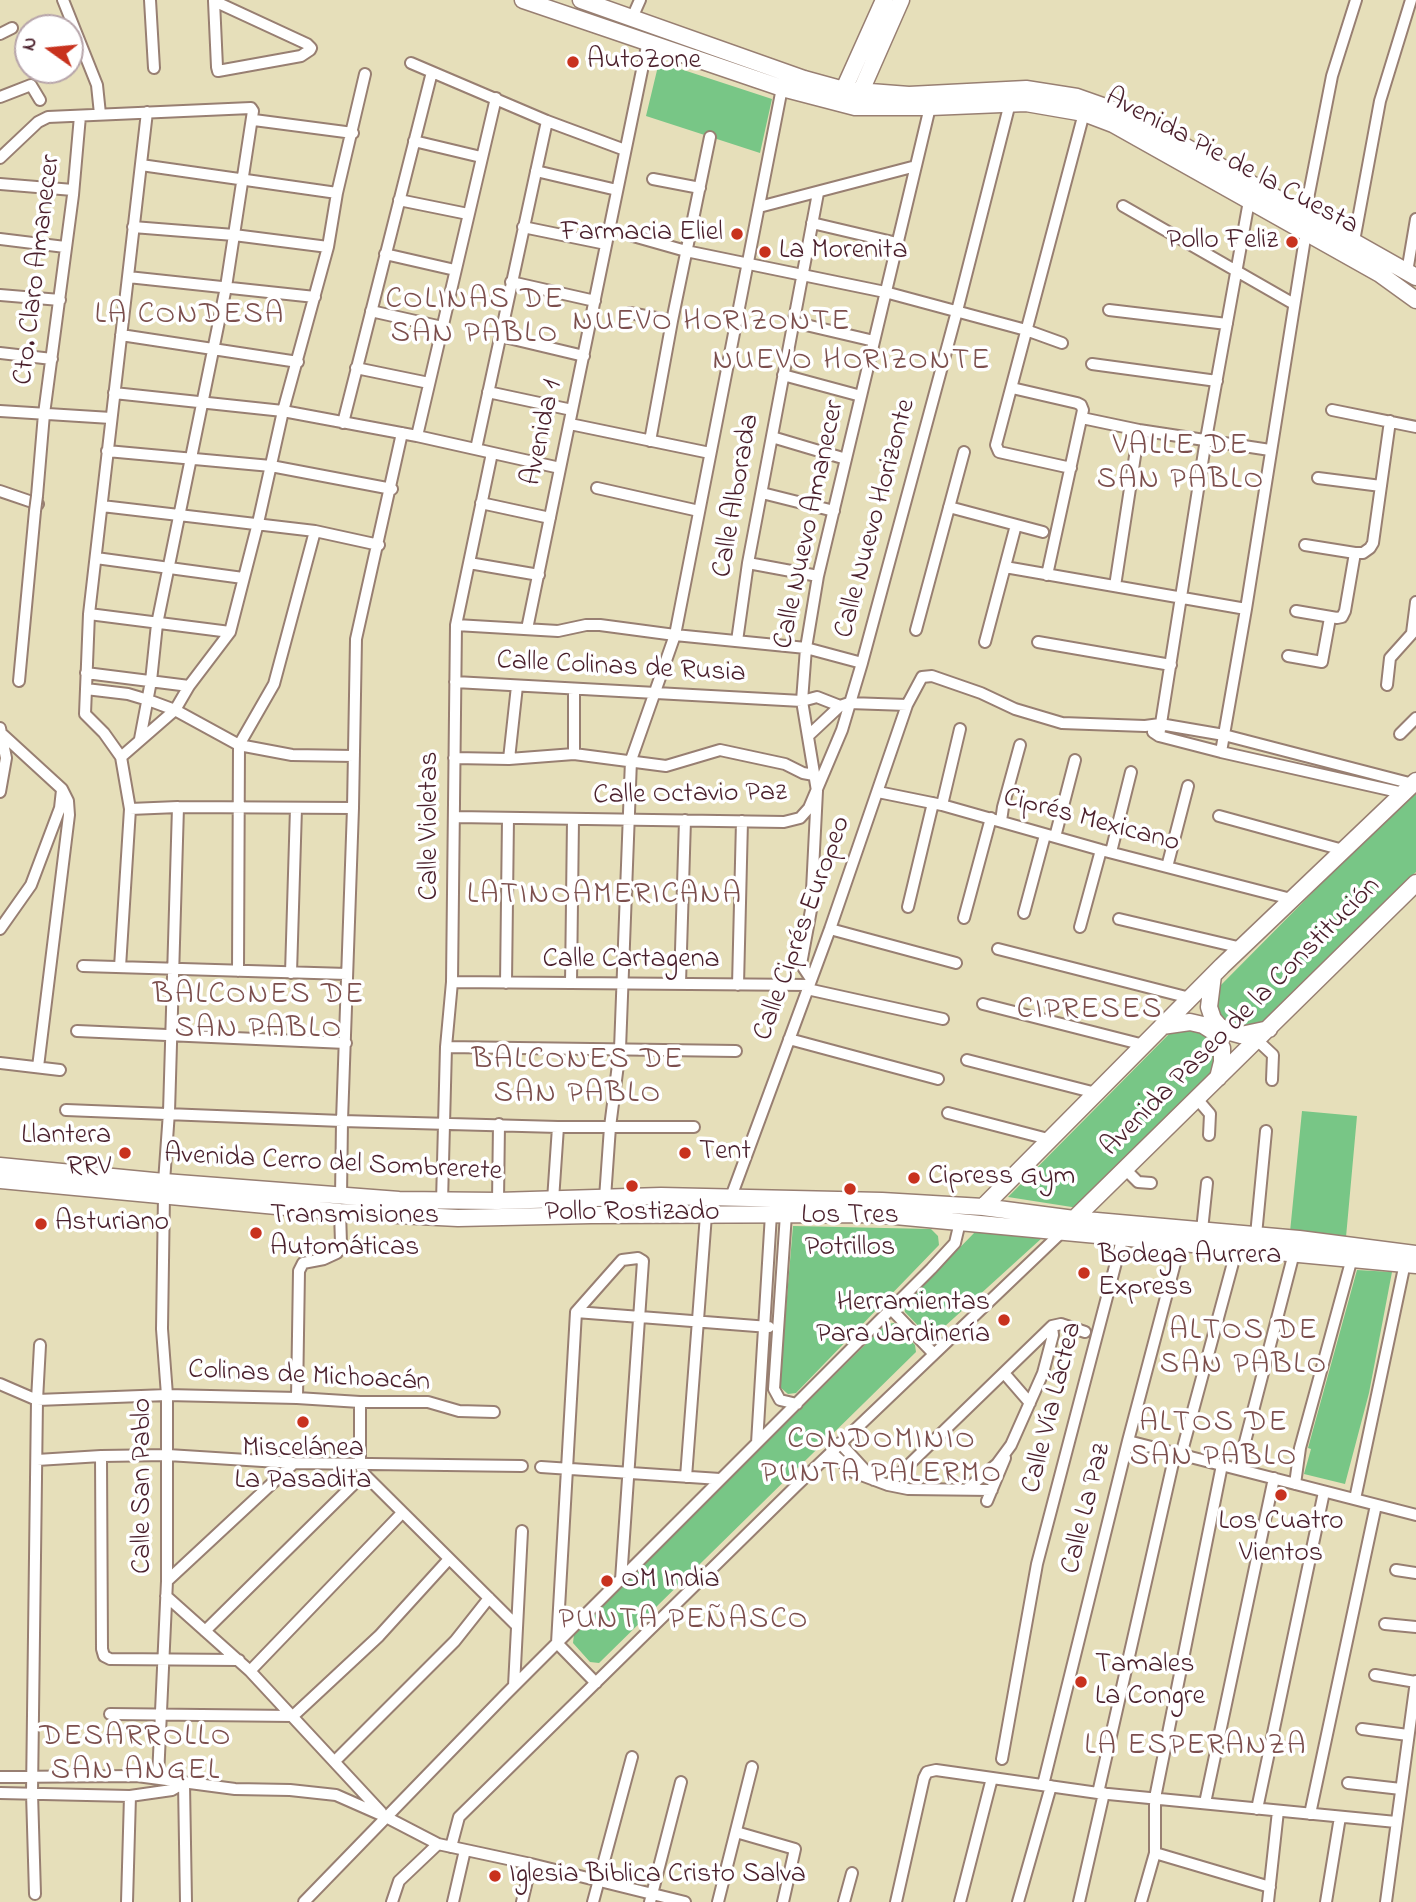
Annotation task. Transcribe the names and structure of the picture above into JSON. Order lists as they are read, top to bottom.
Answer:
{
  "streets": {
    "main road": ["Avenida Pie de la Cuesta", "Avenida Paseo de la Constitución", "Avenida Cerro del Sombrerete"],
    "street": [
      "Cto. Claro Amanecer",
      "Avenida 1",
      "Calle Alborada",
      "Calle Nuevo Horizonte",
      "Calle Nuevo Amanecer",
      "Calle Colinas de Rusia",
      "Calle Octavio Paz",
      "Ciprés Mexicano",
      "Calle Violetas",
      "Calle Ciprés Europeo",
      "Calle Cartagena",
      "Colinas de Michoacán",
      "Calle Vía Láctea",
      "Calle San Pablo",
      "Calle La Paz"
    ]
  },
  "crossings": [
    ["Avenida Pie de la Cuesta", "Avenida 1"],
    ["Avenida Pie de la Cuesta", "Calle Nuevo Horizonte"],
    ["Avenida Pie de la Cuesta", "Calle Nuevo Amanecer"],
    ["Calle Nuevo Horizonte", "Calle Colinas de Rusia"],
    ["Calle Nuevo Horizonte", "Calle Octavio Paz"],
    ["Calle Nuevo Amanecer", "Calle Colinas de Rusia"],
    ["Calle Nuevo Amanecer", "Calle Octavio Paz"],
    ["Calle Colinas de Rusia", "Calle Octavio Paz"],
    ["Calle Colinas de Rusia", "Calle Violetas"],
    ["Calle Colinas de Rusia", "Calle Ciprés Europeo"],
    ["Calle Octavio Paz", "Calle Violetas"],
    ["Ciprés Mexicano", "Calle Ciprés Europeo"],
    ["Ciprés Mexicano", "Avenida Paseo de la Constitución"],
    ["Calle Violetas", "Calle Cartagena"],
    ["Calle Violetas", "Avenida Cerro del Sombrerete"],
    ["Calle Ciprés Europeo", "Calle Cartagena"],
    ["Calle Ciprés Europeo", "Avenida Cerro del Sombrerete"],
    ["Avenida Paseo de la Constitución", "Avenida Cerro del Sombrerete"],
    ["Avenida Cerro del Sombrerete", "Calle Vía Láctea"],
    ["Avenida Cerro del Sombrerete", "Calle San Pablo"],
    ["Avenida Cerro del Sombrerete", "Calle La Paz"],
    ["Colinas de Michoacán", "Calle San Pablo"]
  ],
  "districts": [
    "COLINAS DE SAN PABLO",
    "LA CONDESA",
    "NUEVO HORIZONTE",
    "NUEVO HORIZONTE",
    "VALLE DE SAN PABLO",
    "LATINOAMERICANA",
    "BALCONES DE SAN PABLO",
    "CIPRESES",
    "BALCONES DE SAN PABLO",
    "ALTOS DE SAN PABLO",
    "ALTOS DE SAN PABLO",
    "CONDOMINIO PUNTA PALERMO",
    "PUNTA PEÑASCO",
    "DESARROLLO SAN ANGEL",
    "LA ESPERANZA"
  ],
  "places": [
    "AutoZone",
    "Farmacia Eliel",
    "Pollo Feliz",
    "La Morenita",
    "Llantera RRV",
    "Tent",
    "Cipress Gym",
    "Pollo Rostizado",
    "Los Tres Potrillos",
    "Asturiano",
    "Transmisiones Automáticas",
    "Bodega Aurrera Express",
    "Herramientas Para Jardinería",
    "Miscelánea La Pasadita",
    "Los Cuatro Vientos",
    "OM India",
    "Tamales La Congre",
    "Iglesia Biblica Cristo Salva"
  ],
  "north": "left"
}
